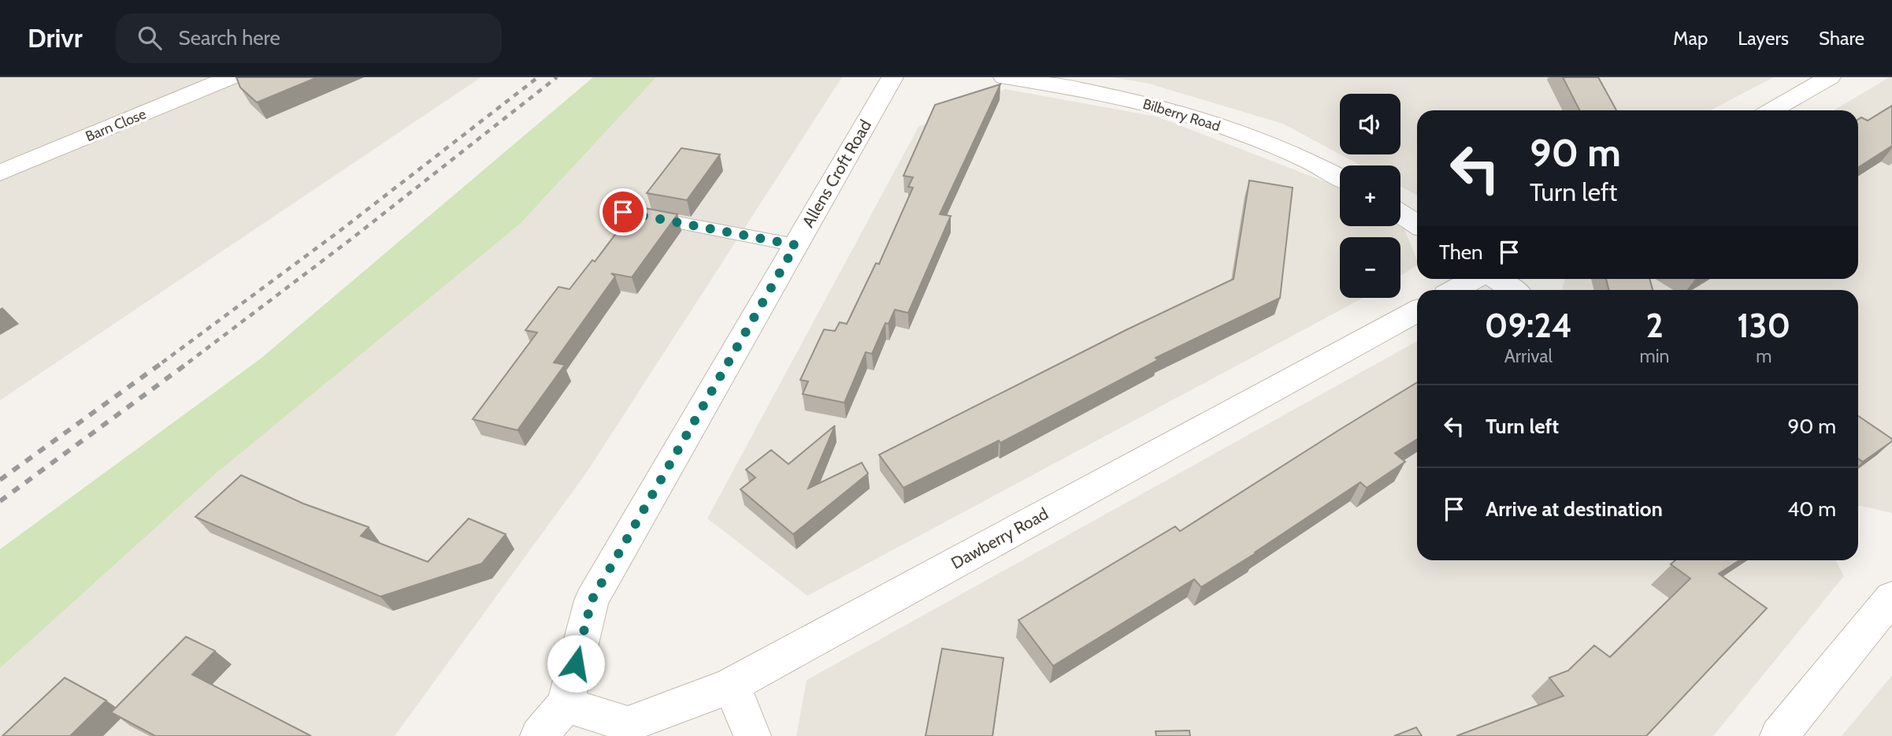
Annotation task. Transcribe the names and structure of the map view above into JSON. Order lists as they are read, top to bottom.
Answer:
{
  "streets": {
    "street": [
      "Bilberry Road",
      "Barn Close",
      "Allens Croft Road",
      "Dawberry Road"
    ]
  },
  "crossings": [
    ["Allens Croft Road", "Dawberry Road"]
  ],
  "page": {
    "header": "Drivr",
    "search": "Search here",
    "nav": ["Map", "Layers", "Share"],
    "map_buttons": ["+", "−"],
    "turn": ["90 m", "Turn left"],
    "then": "Then",
    "eta": [
      "09:24",
      "Arrival",
      "2",
      "min",
      "130",
      "m"
    ],
    "list": [
      {
        "name": "Turn left",
        "value": "90 m"
      },
      {
        "name": "Arrive at destination",
        "value": "40 m"
      }
    ]
  }
}
